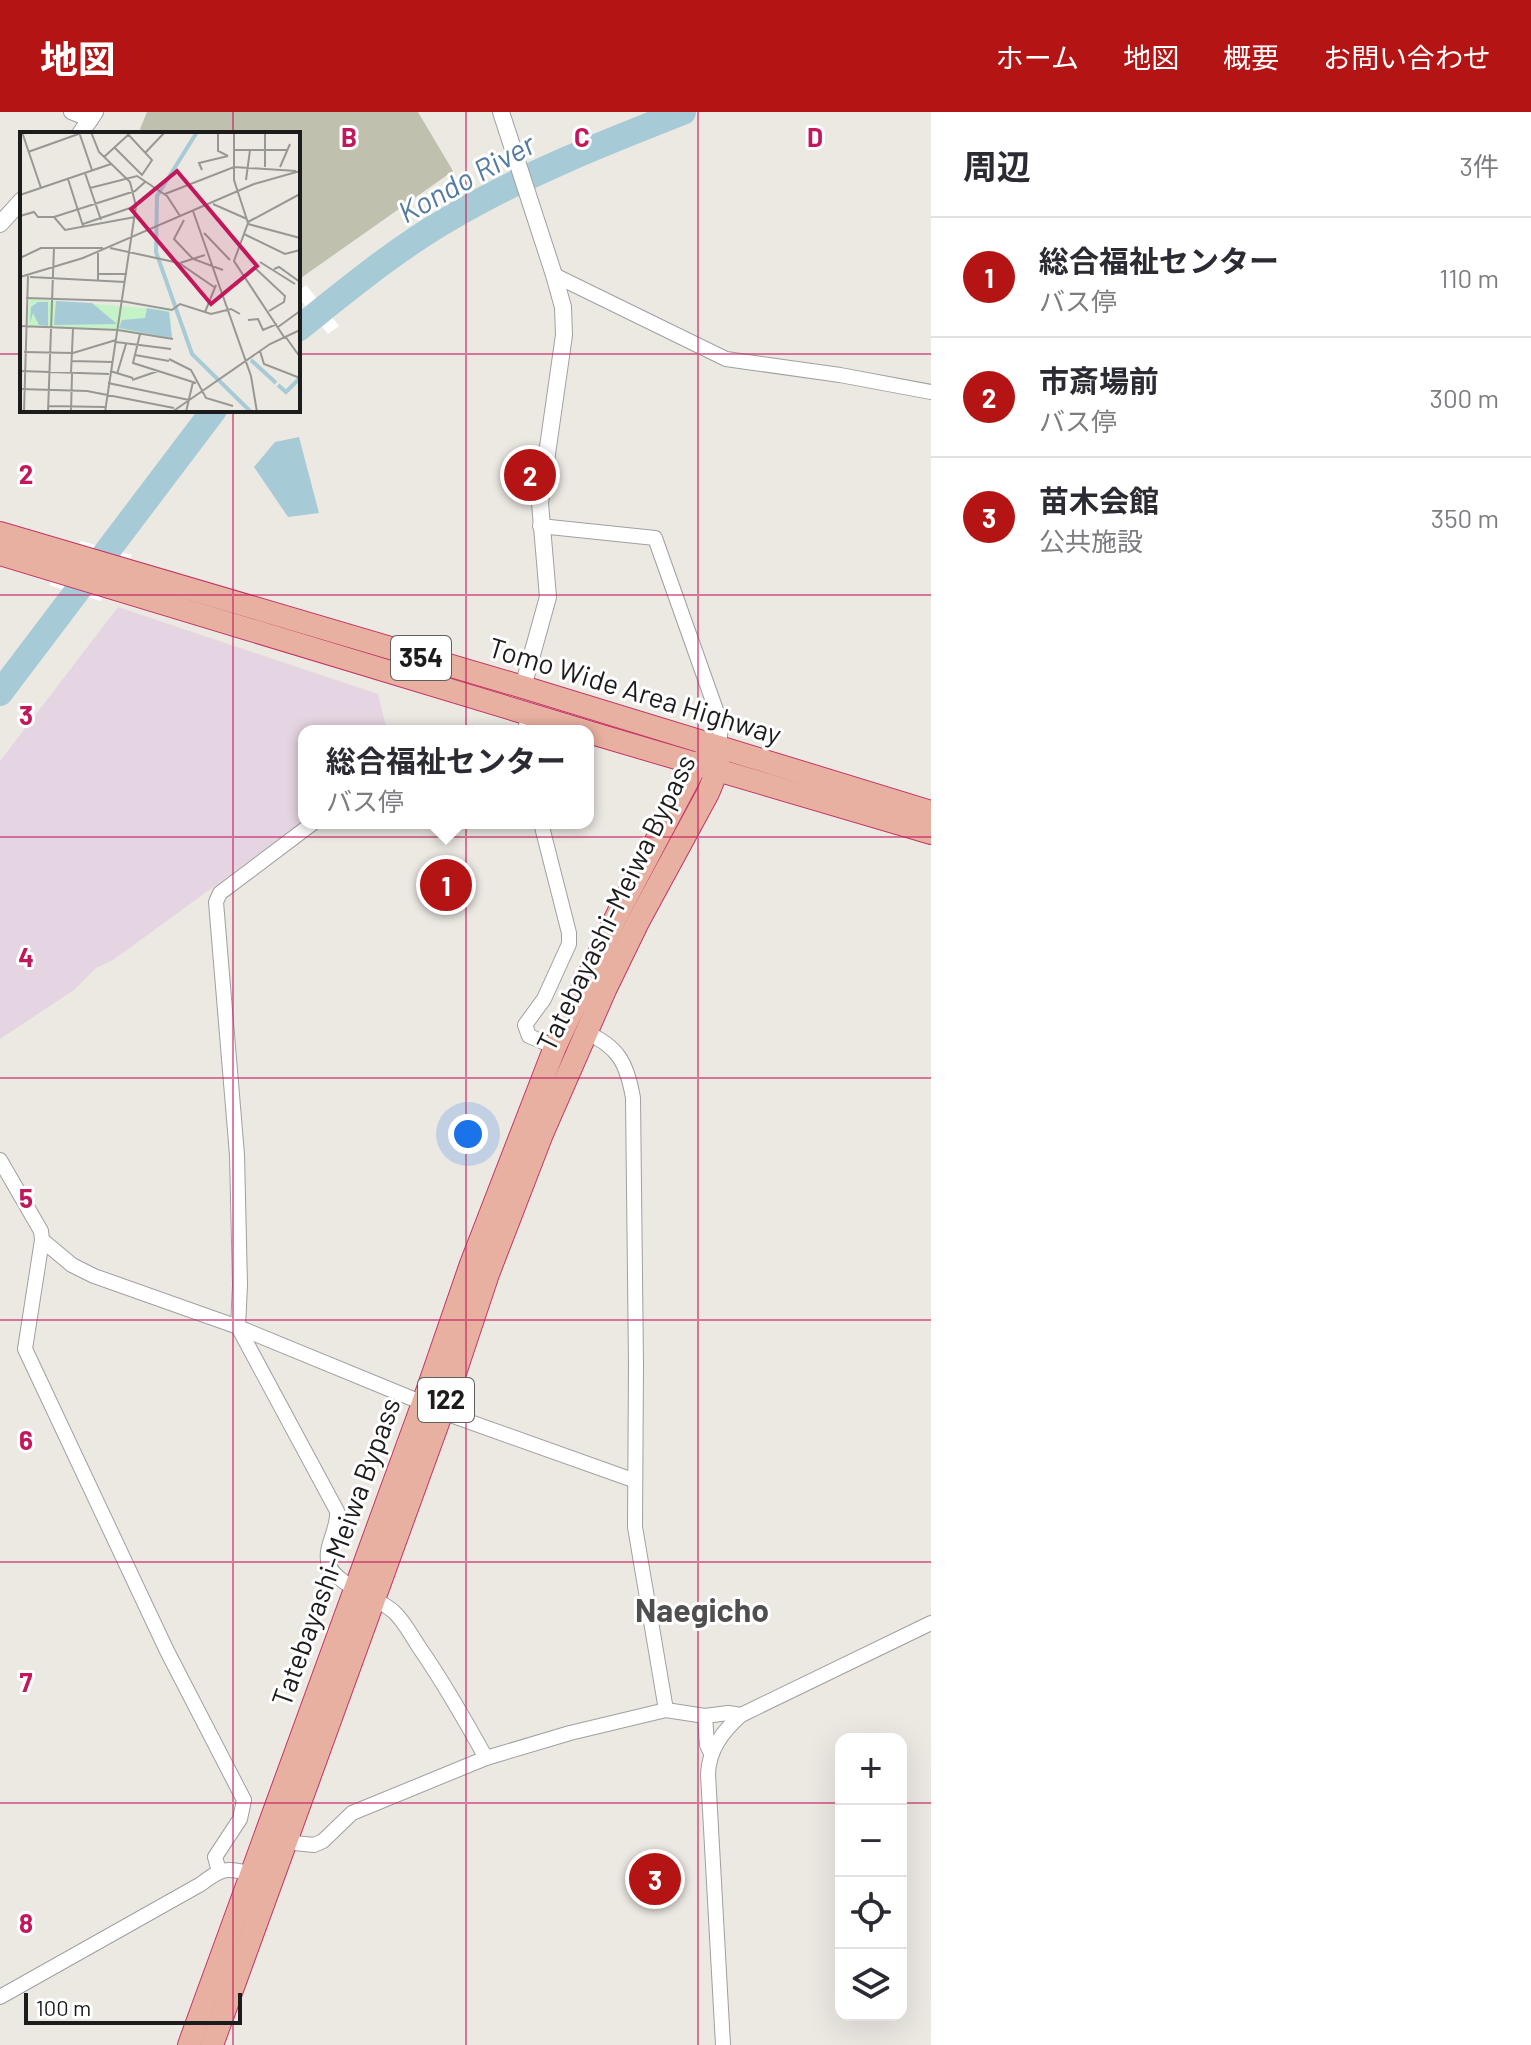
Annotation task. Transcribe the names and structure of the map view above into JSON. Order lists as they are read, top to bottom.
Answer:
{
  "streets": {
    "highway": [
      "354",
      "Tomo Wide Area Highway",
      "Tatebayashi-Meiwa Bypass",
      "122"
    ]
  },
  "crossings": [
    ["Tomo Wide Area Highway", "Tatebayashi-Meiwa Bypass"]
  ],
  "districts": ["Naegicho"],
  "water": ["Kondo River"],
  "scale_bar": "100 m",
  "page": {
    "header": "地図",
    "nav": [
      "ホーム",
      "地図",
      "概要",
      "お問い合わせ"
    ],
    "heading": ["周辺", "3件"],
    "list": [
      {
        "mark": "1",
        "name": "総合福祉センター",
        "note": "バス停",
        "value": "110 m"
      },
      {
        "mark": "2",
        "name": "市斎場前",
        "note": "バス停",
        "value": "300 m"
      },
      {
        "mark": "3",
        "name": "苗木会館",
        "note": "公共施設",
        "value": "350 m"
      }
    ],
    "pins": ["2", "1", "3"],
    "popup": ["総合福祉センター", "バス停"],
    "map_buttons": ["+", "−"],
    "scale": "100 m"
  },
  "grid": {
    "columns": ["B", "C", "D"],
    "rows": [
      "2",
      "3",
      "4",
      "5",
      "6",
      "7",
      "8"
    ]
  }
}
